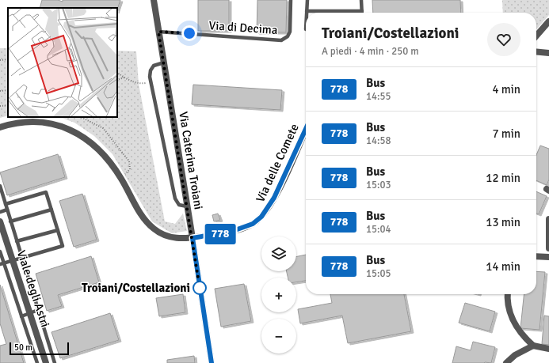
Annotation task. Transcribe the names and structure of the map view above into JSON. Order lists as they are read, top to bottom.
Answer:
{
  "streets": {
    "street": ["Via Caterina Troiani", "Via delle Comete", "Viale degli Astri"],
    "lane": ["Via di Decima"]
  },
  "crossings": [
    ["Via di Decima", "Via Caterina Troiani"],
    ["Via Caterina Troiani", "Via delle Comete"]
  ],
  "places": ["Troiani/Costellazioni"],
  "lines": ["bus line 778"],
  "scale_bar": "50 m",
  "page": {
    "on_map": "778",
    "heading": ["Troiani/Costellazioni", "A piedi · 4 min · 250 m"],
    "list": [
      {
        "mark": "778",
        "name": "Bus",
        "note": "14:55",
        "value": "4 min"
      },
      {
        "mark": "778",
        "name": "Bus",
        "note": "14:58",
        "value": "7 min"
      },
      {
        "mark": "778",
        "name": "Bus",
        "note": "15:03",
        "value": "12 min"
      },
      {
        "mark": "778",
        "name": "Bus",
        "note": "15:04",
        "value": "13 min"
      },
      {
        "mark": "778",
        "name": "Bus",
        "note": "15:05",
        "value": "14 min"
      }
    ],
    "map_buttons": ["+", "−"],
    "scale": "50 m"
  }
}
